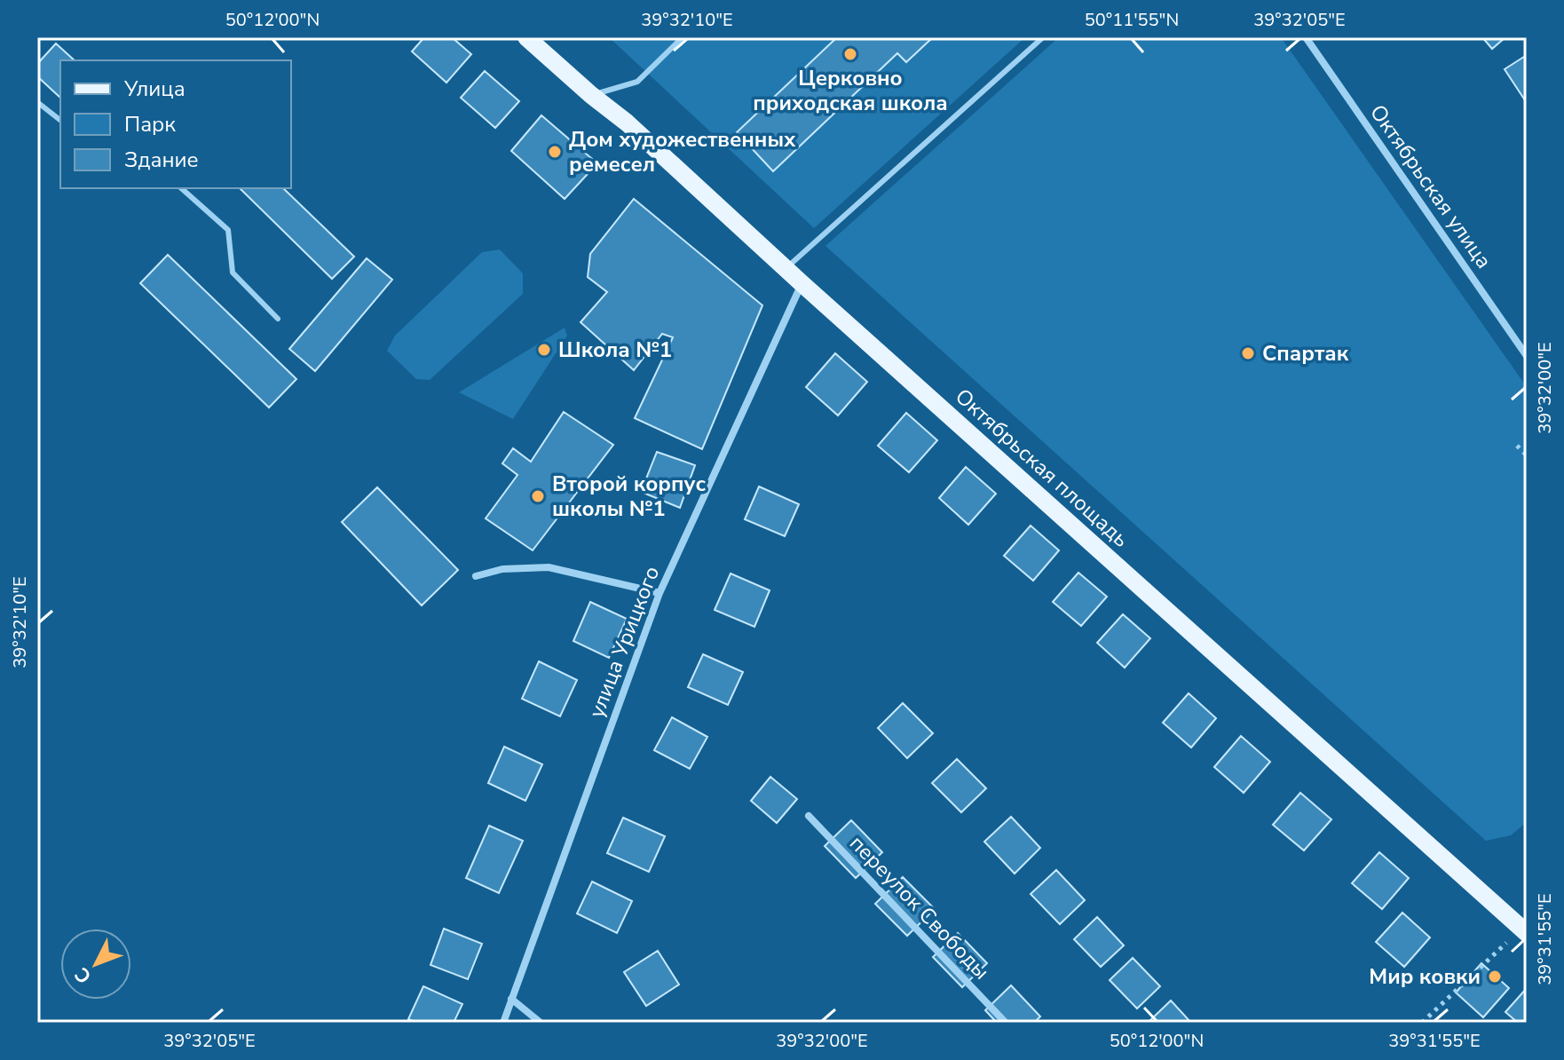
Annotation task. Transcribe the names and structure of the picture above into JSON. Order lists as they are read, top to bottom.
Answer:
{
  "streets": {
    "main road": ["Октябрьская площадь"],
    "street": ["Октябрьская улица", "улица Урицкого", "переулок Свободы"]
  },
  "crossings": [
    ["Октябрьская площадь", "улица Урицкого"]
  ],
  "places": [
    "Церковно приходская школа",
    "Дом художественных ремесел",
    "Школа №1",
    "Спартак",
    "Второй корпус школы №1",
    "Мир ковки"
  ],
  "legend": ["Улица", "Парк", "Здание"],
  "north": "bottom left",
  "coordinates": [
    "50°12'00\"N",
    "39°32'10\"E",
    "50°11'55\"N",
    "39°32'05\"E",
    "39°32'00\"E",
    "39°31'55\"E"
  ]
}
